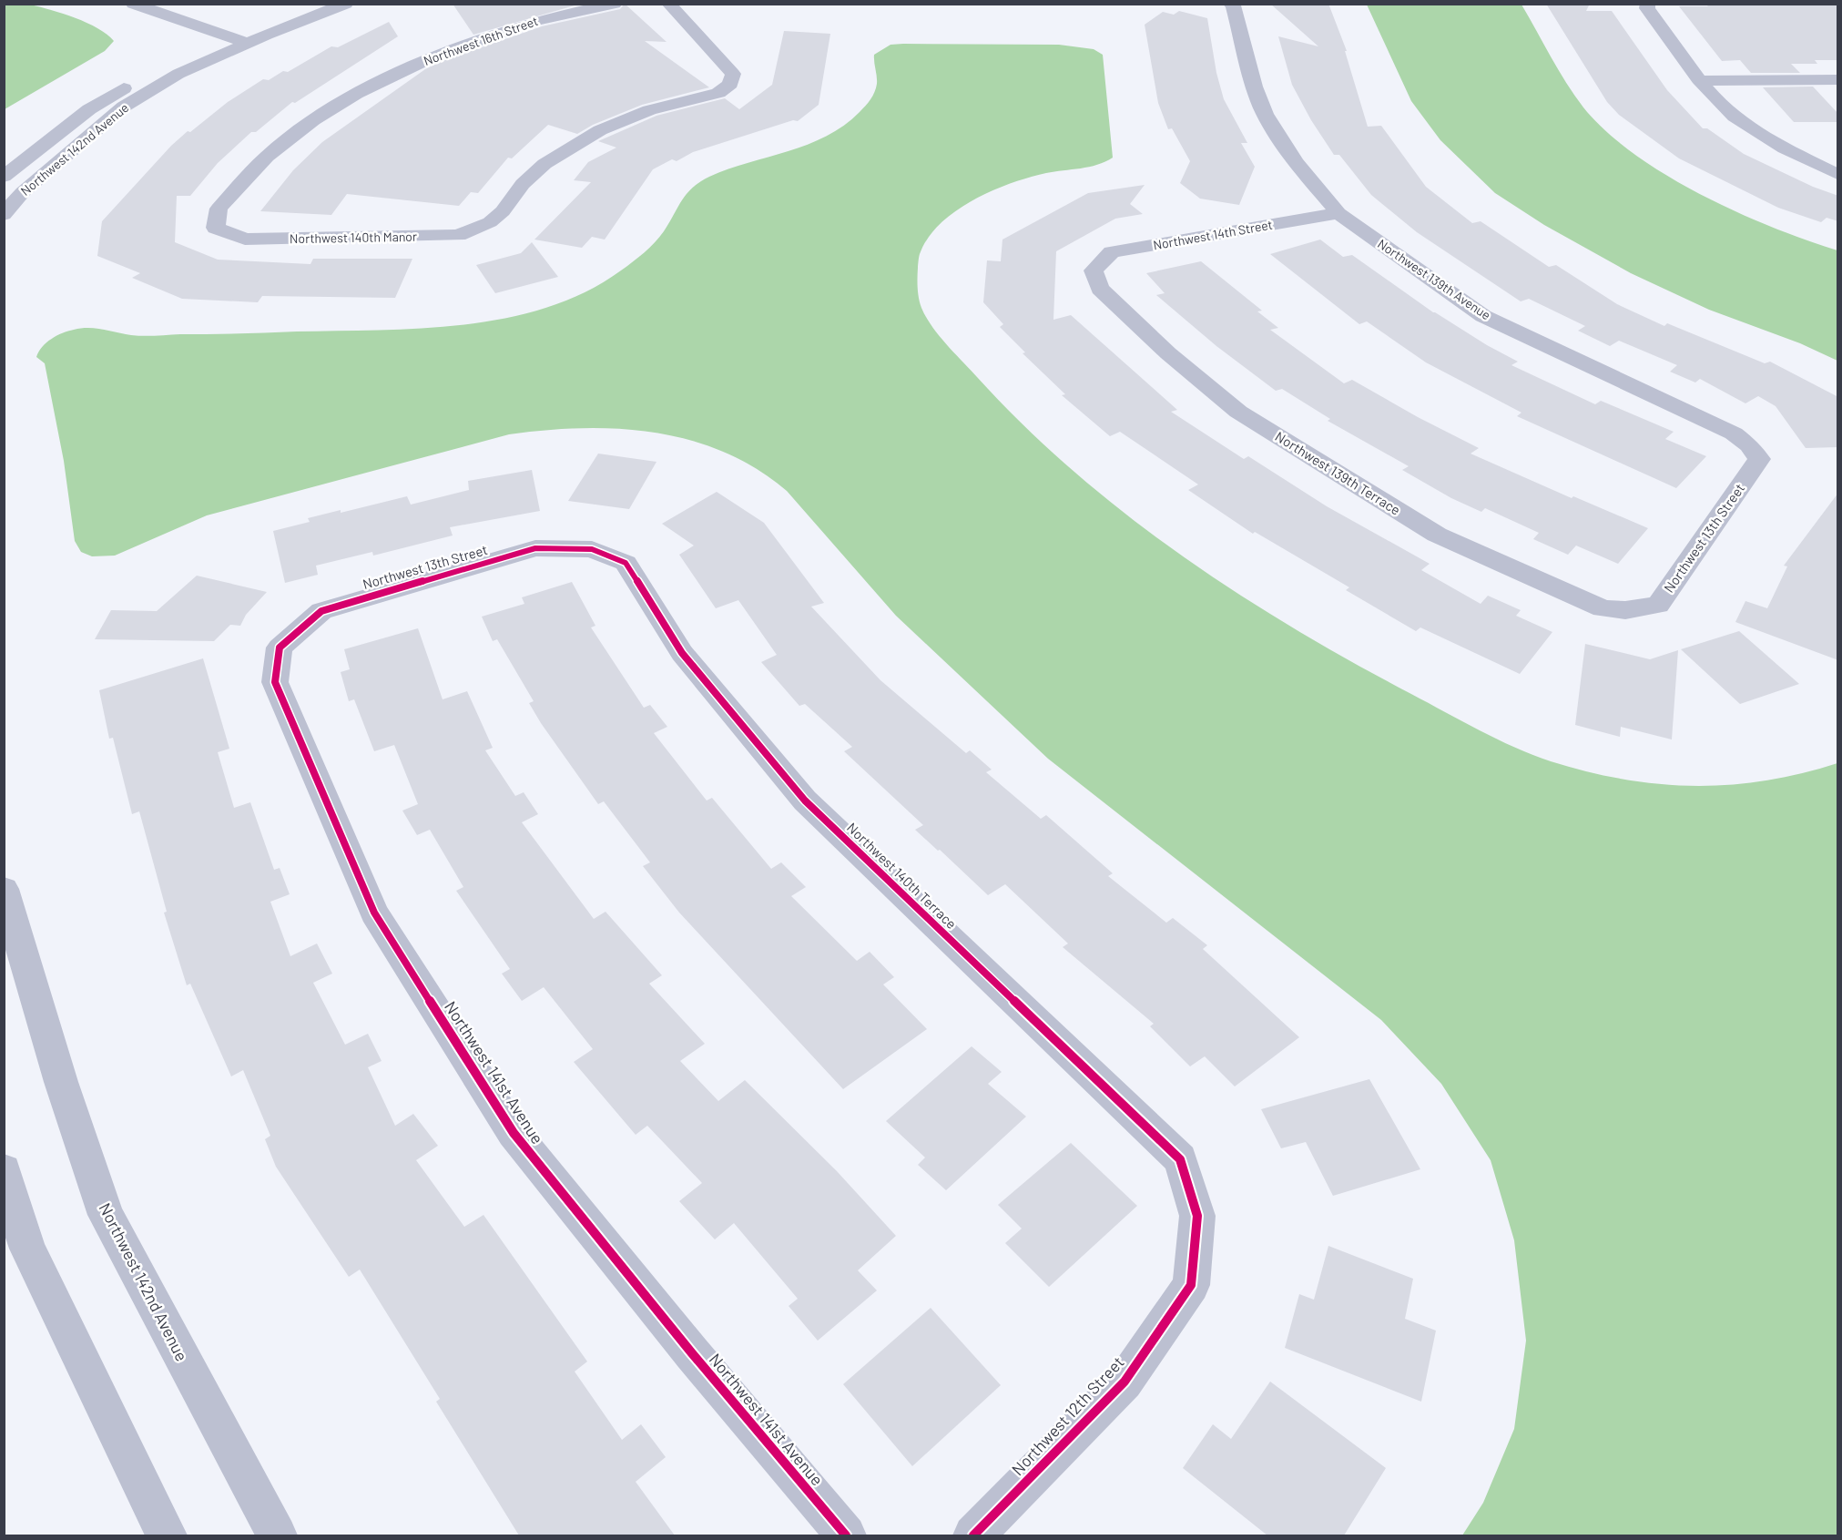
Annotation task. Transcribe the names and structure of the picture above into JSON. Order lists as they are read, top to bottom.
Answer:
{
  "streets": {
    "street": [
      "Northwest 16th Street",
      "Northwest 142nd Avenue",
      "Northwest 14th Street",
      "Northwest 140th Manor",
      "Northwest 139th Avenue",
      "Northwest 139th Terrace",
      "Northwest 13th Street",
      "Northwest 140th Terrace",
      "Northwest 141st Avenue",
      "Northwest 12th Street"
    ]
  },
  "crossings": [
    ["Northwest 16th Street", "Northwest 140th Manor"],
    ["Northwest 14th Street", "Northwest 139th Avenue"],
    ["Northwest 14th Street", "Northwest 139th Terrace"],
    ["Northwest 139th Avenue", "Northwest 13th Street"],
    ["Northwest 139th Terrace", "Northwest 13th Street"],
    ["Northwest 13th Street", "Northwest 140th Terrace"],
    ["Northwest 13th Street", "Northwest 141st Avenue"],
    ["Northwest 140th Terrace", "Northwest 12th Street"]
  ]
}
